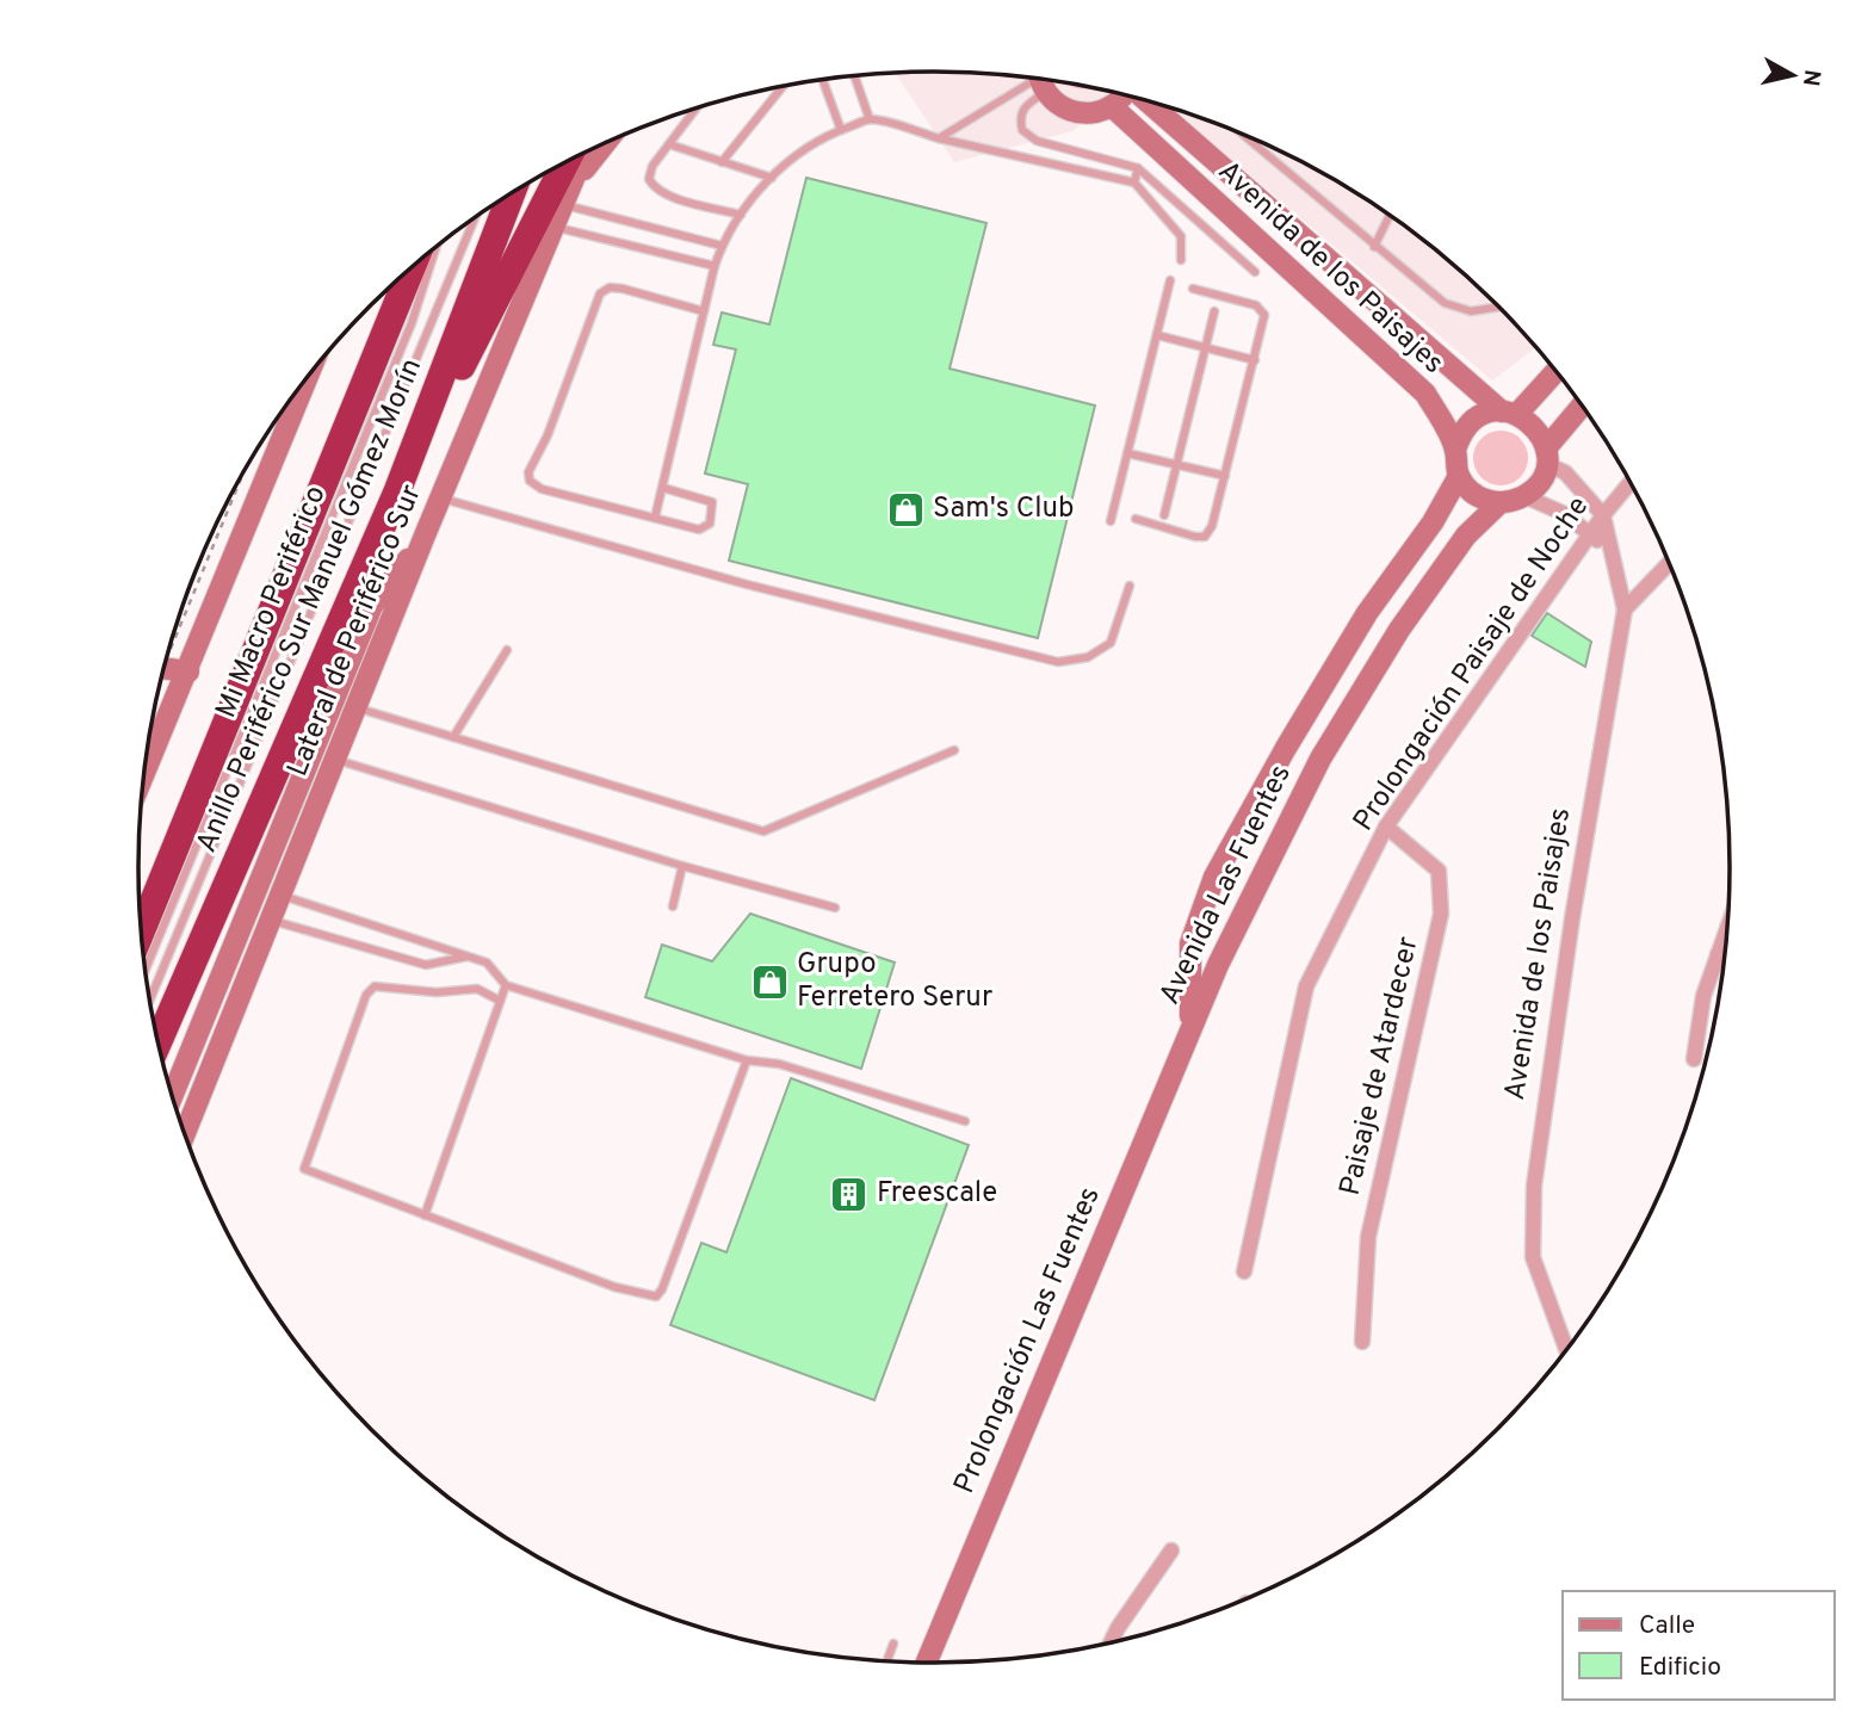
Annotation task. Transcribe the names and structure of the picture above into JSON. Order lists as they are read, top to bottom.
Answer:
{
  "streets": {
    "highway": ["Anillo Periférico Sur Manuel Gómez Morín"],
    "street": [
      "Avenida de los Paisajes",
      "Lateral de Periférico Sur",
      "Prolongación Paisaje de Noche",
      "Avenida Las Fuentes",
      "Paisaje de Atardecer",
      "Prolongación Las Fuentes"
    ],
    "lane": ["Mi Macro Periférico"]
  },
  "crossings": [
    ["Avenida de los Paisajes", "Prolongación Paisaje de Noche"],
    ["Avenida de los Paisajes", "Avenida Las Fuentes"],
    ["Prolongación Paisaje de Noche", "Paisaje de Atardecer"],
    ["Avenida Las Fuentes", "Prolongación Las Fuentes"]
  ],
  "places": {
    "shop": ["Sam's Club", "Grupo Ferretero Serur"],
    "building": ["Freescale"]
  },
  "legend": ["Calle", "Edificio"],
  "north": "right"
}
